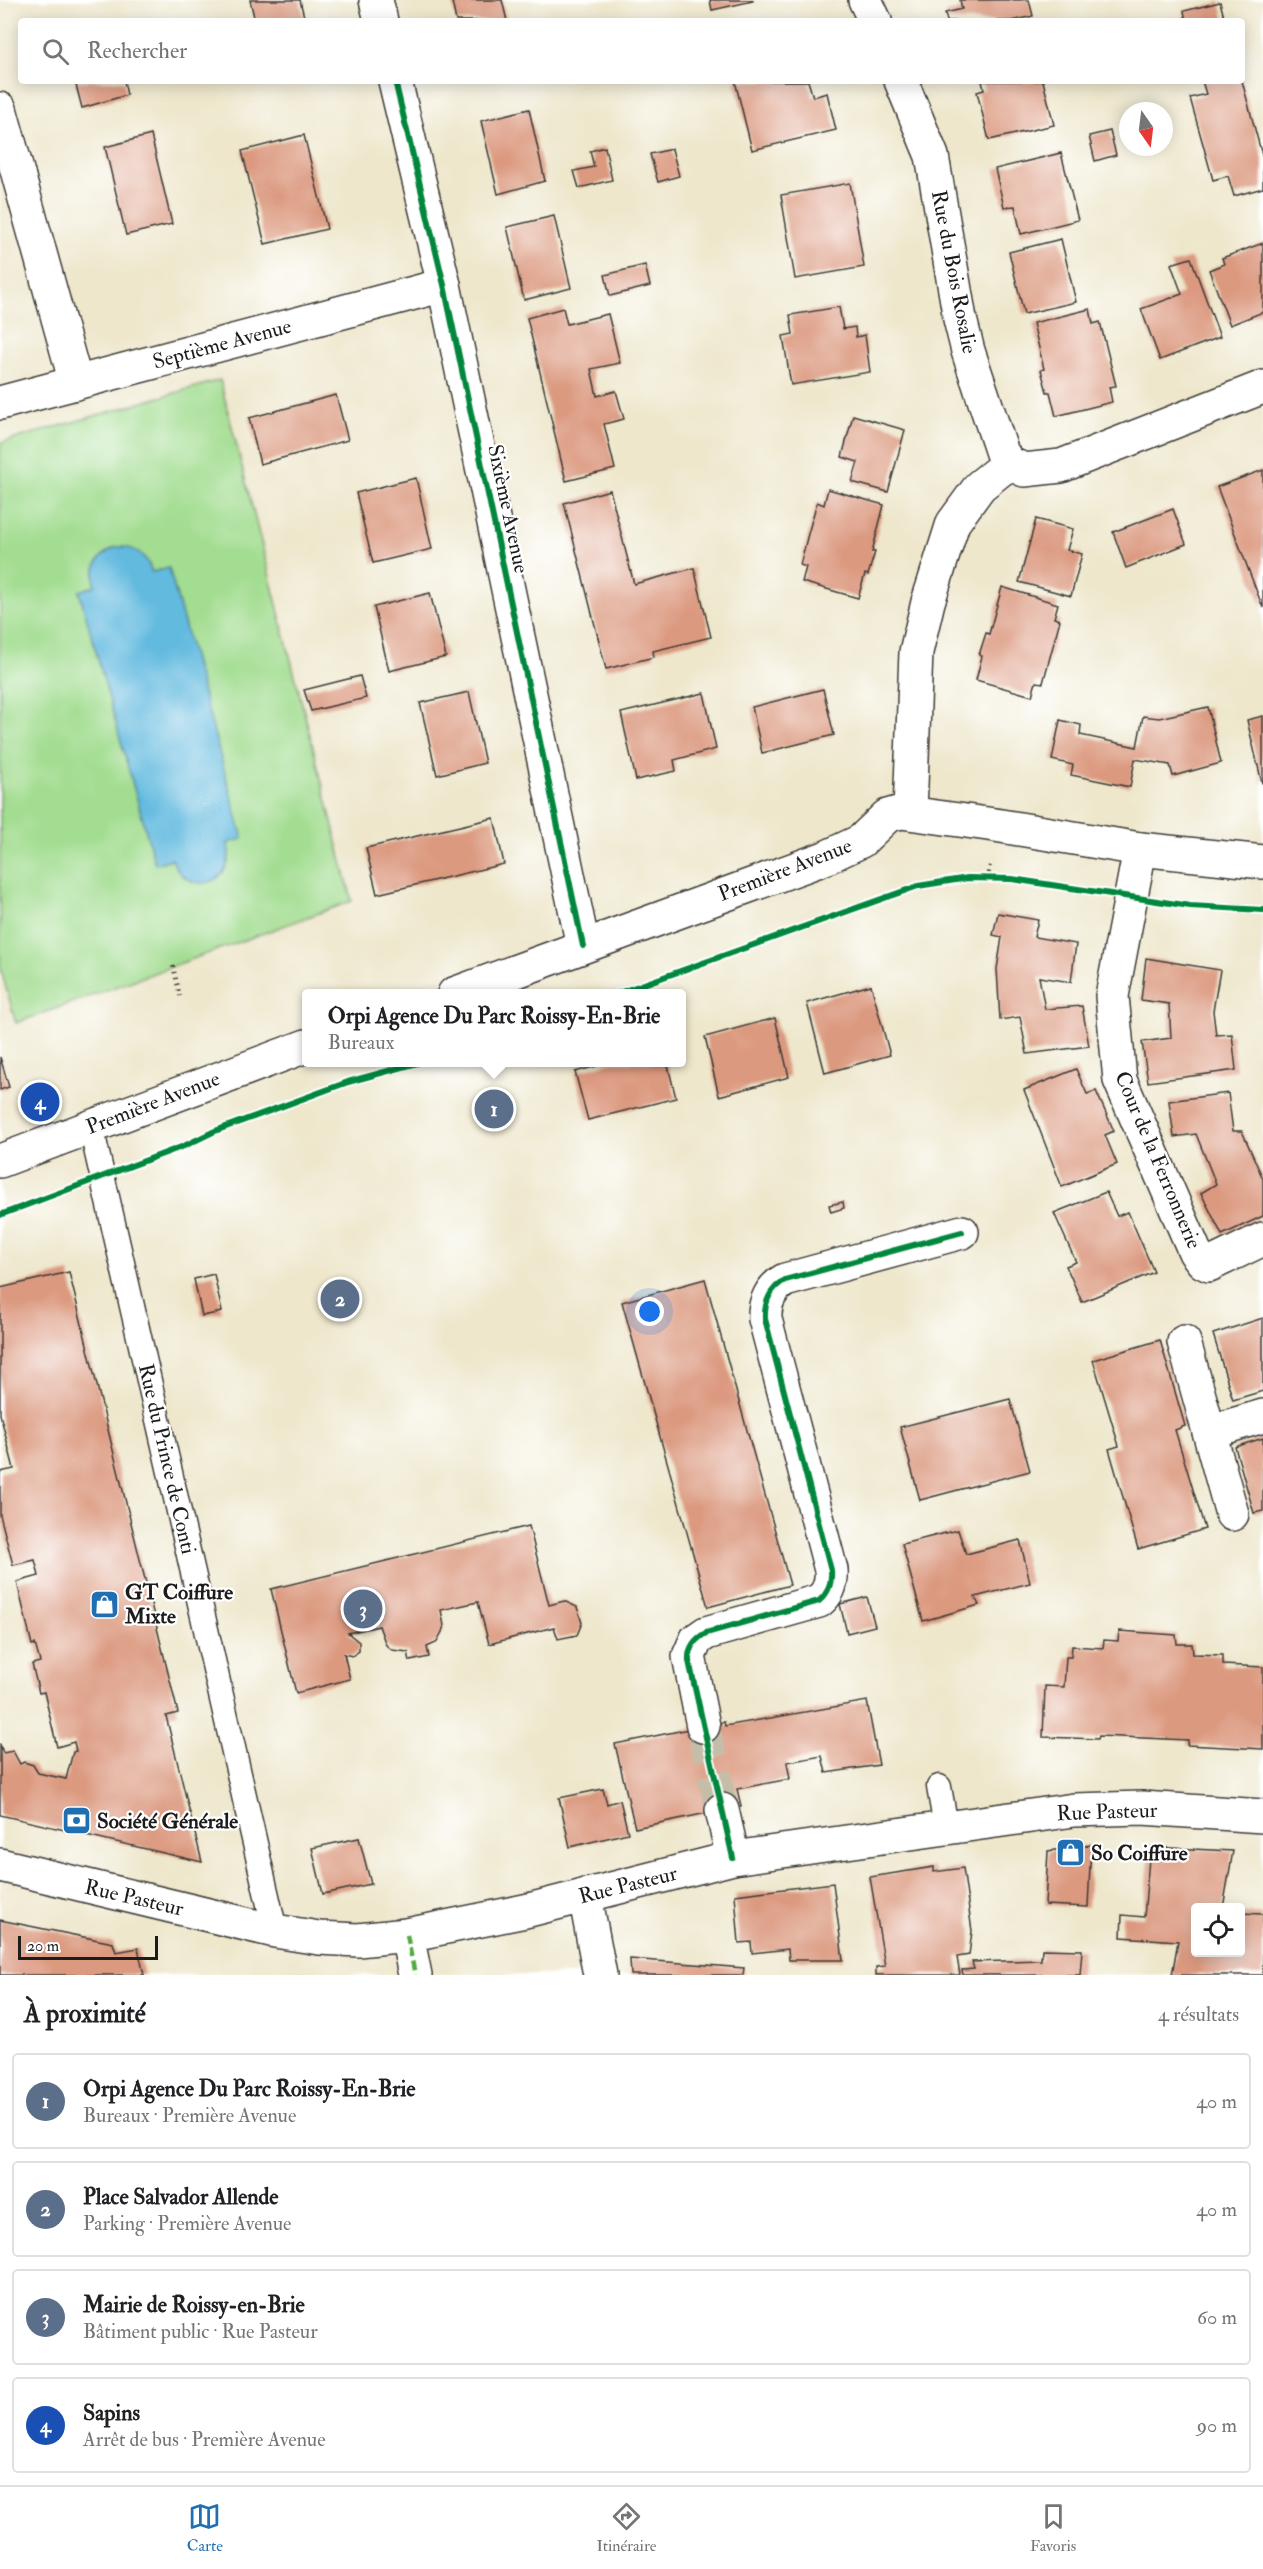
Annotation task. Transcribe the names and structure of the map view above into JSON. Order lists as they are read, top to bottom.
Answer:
{
  "streets": {
    "street": [
      "Rue du Bois Rosalie",
      "Septième Avenue",
      "Sixième Avenue",
      "Première Avenue",
      "Cour de la Ferronnerie",
      "Rue Pasteur"
    ],
    "lane": ["Rue du Prince de Conti"]
  },
  "crossings": [
    ["Septième Avenue", "Sixième Avenue"],
    ["Sixième Avenue", "Première Avenue"],
    ["Première Avenue", "Cour de la Ferronnerie"],
    ["Première Avenue", "Rue du Prince de Conti"],
    ["Rue du Prince de Conti", "Rue Pasteur"]
  ],
  "places": {
    "shop": ["GT Coiffure Mixte", "So Coiffure"],
    "bank": ["Société Générale"]
  },
  "scale_bar": "20 m",
  "north": "bottom",
  "page": {
    "search": "Rechercher",
    "popup": ["Orpi Agence Du Parc Roissy-En-Brie", "Bureaux"],
    "pins": [
      "4",
      "1",
      "2",
      "3"
    ],
    "scale": "20 m",
    "heading": ["À proximité", "4 résultats"],
    "list": [
      {
        "mark": "1",
        "name": "Orpi Agence Du Parc Roissy-En-Brie",
        "note": "Bureaux · Première Avenue",
        "value": "40 m"
      },
      {
        "mark": "2",
        "name": "Place Salvador Allende",
        "note": "Parking · Première Avenue",
        "value": "40 m"
      },
      {
        "mark": "3",
        "name": "Mairie de Roissy-en-Brie",
        "note": "Bâtiment public · Rue Pasteur",
        "value": "60 m"
      },
      {
        "mark": "4",
        "name": "Sapins",
        "note": "Arrêt de bus · Première Avenue",
        "value": "90 m"
      }
    ],
    "nav": ["Carte", "Itinéraire", "Favoris"]
  }
}
